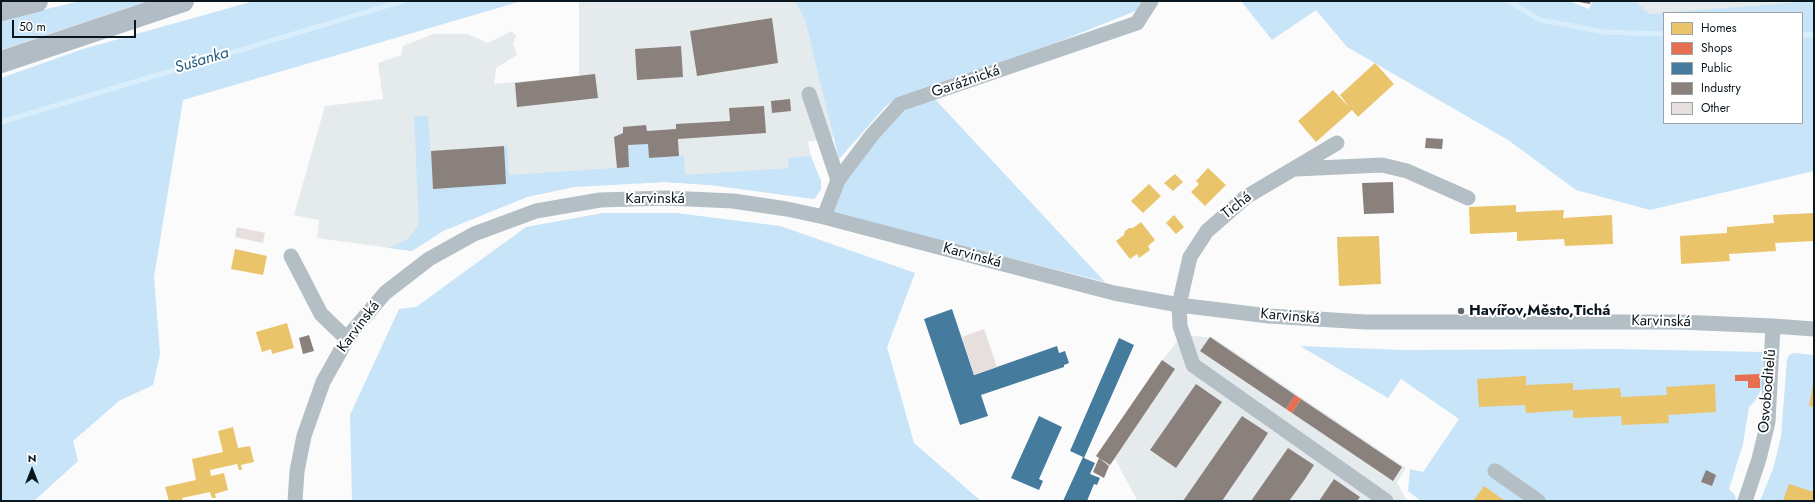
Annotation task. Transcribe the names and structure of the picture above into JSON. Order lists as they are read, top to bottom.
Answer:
{
  "streets": {
    "street": [
      "Garážnická",
      "Karvinská",
      "Tichá",
      "Osvoboditelů"
    ]
  },
  "crossings": [
    ["Garážnická", "Karvinská"],
    ["Karvinská", "Tichá"],
    ["Karvinská", "Osvoboditelů"]
  ],
  "water": ["Sušanka"],
  "places": ["Havířov,Město,Tichá"],
  "legend": [
    "Homes",
    "Shops",
    "Public",
    "Industry",
    "Other"
  ],
  "scale_bar": "50 m",
  "north": "top"
}
